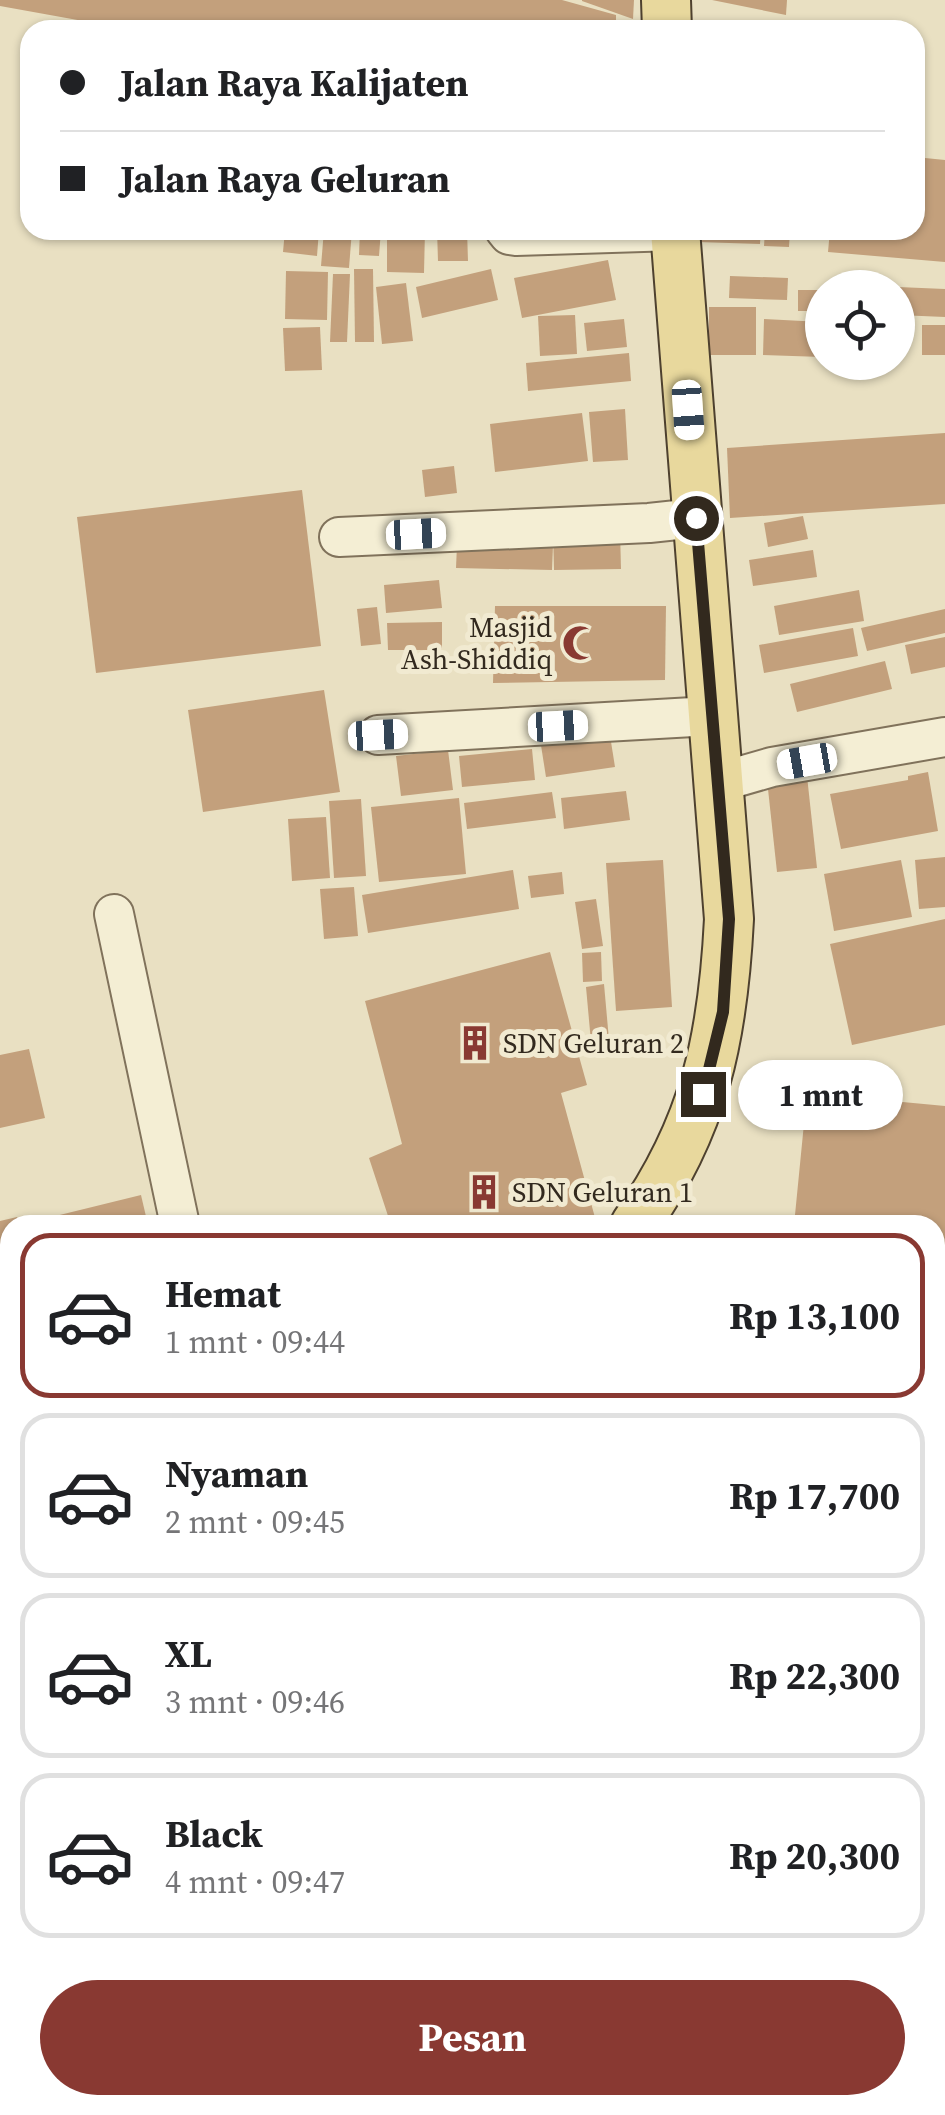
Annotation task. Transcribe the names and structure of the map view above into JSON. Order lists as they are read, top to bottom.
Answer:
{
  "places": {
    "mosque": ["Masjid Ash-Shiddiq"],
    "building": ["SDN Geluran 2", "SDN Geluran 1"]
  },
  "page": {
    "banner": ["Jalan Raya Kalijaten", "Jalan Raya Geluran"],
    "bubble": "1 mnt",
    "list": [
      {
        "name": "Hemat",
        "note": "1 mnt · 09:44",
        "value": "Rp 13,100"
      },
      {
        "name": "Nyaman",
        "note": "2 mnt · 09:45",
        "value": "Rp 17,700"
      },
      {
        "name": "XL",
        "note": "3 mnt · 09:46",
        "value": "Rp 22,300"
      },
      {
        "name": "Black",
        "note": "4 mnt · 09:47",
        "value": "Rp 20,300"
      }
    ],
    "buttons": "Pesan"
  }
}
